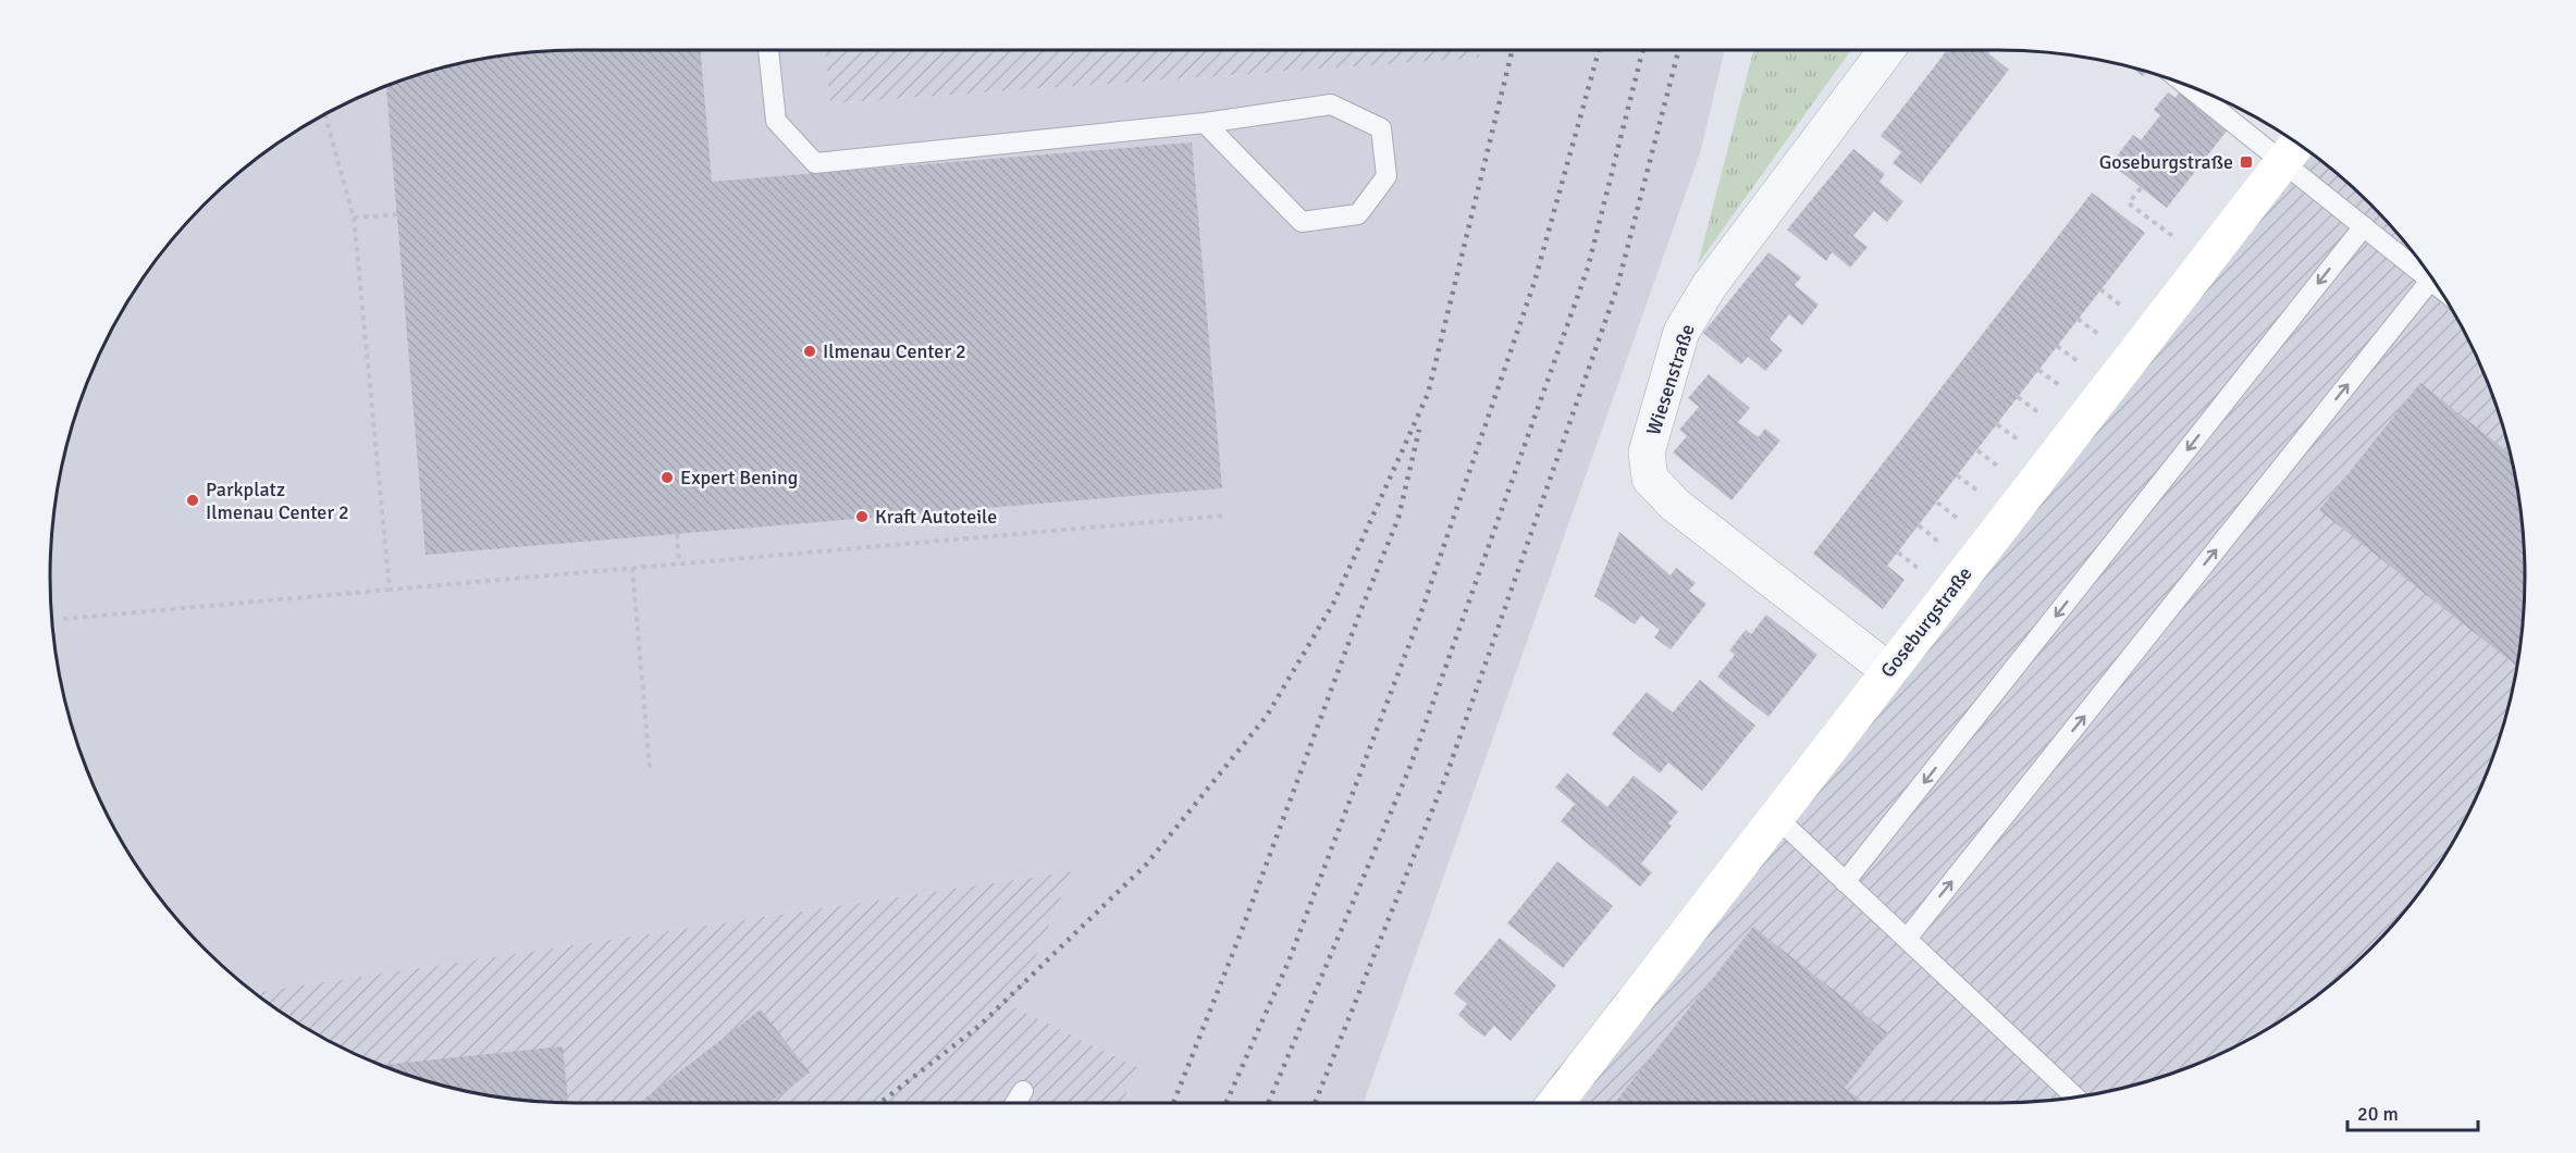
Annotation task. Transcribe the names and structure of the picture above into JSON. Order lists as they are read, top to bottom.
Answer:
{
  "streets": {
    "street": ["Wiesenstraße", "Goseburgstraße"]
  },
  "crossings": [
    ["Wiesenstraße", "Goseburgstraße"]
  ],
  "places": {
    "transit": ["Goseburgstraße"],
    "other": [
      "Ilmenau Center 2",
      "Expert Bening",
      "Parkplatz Ilmenau Center 2",
      "Kraft Autoteile"
    ]
  },
  "scale_bar": "20 m"
}
